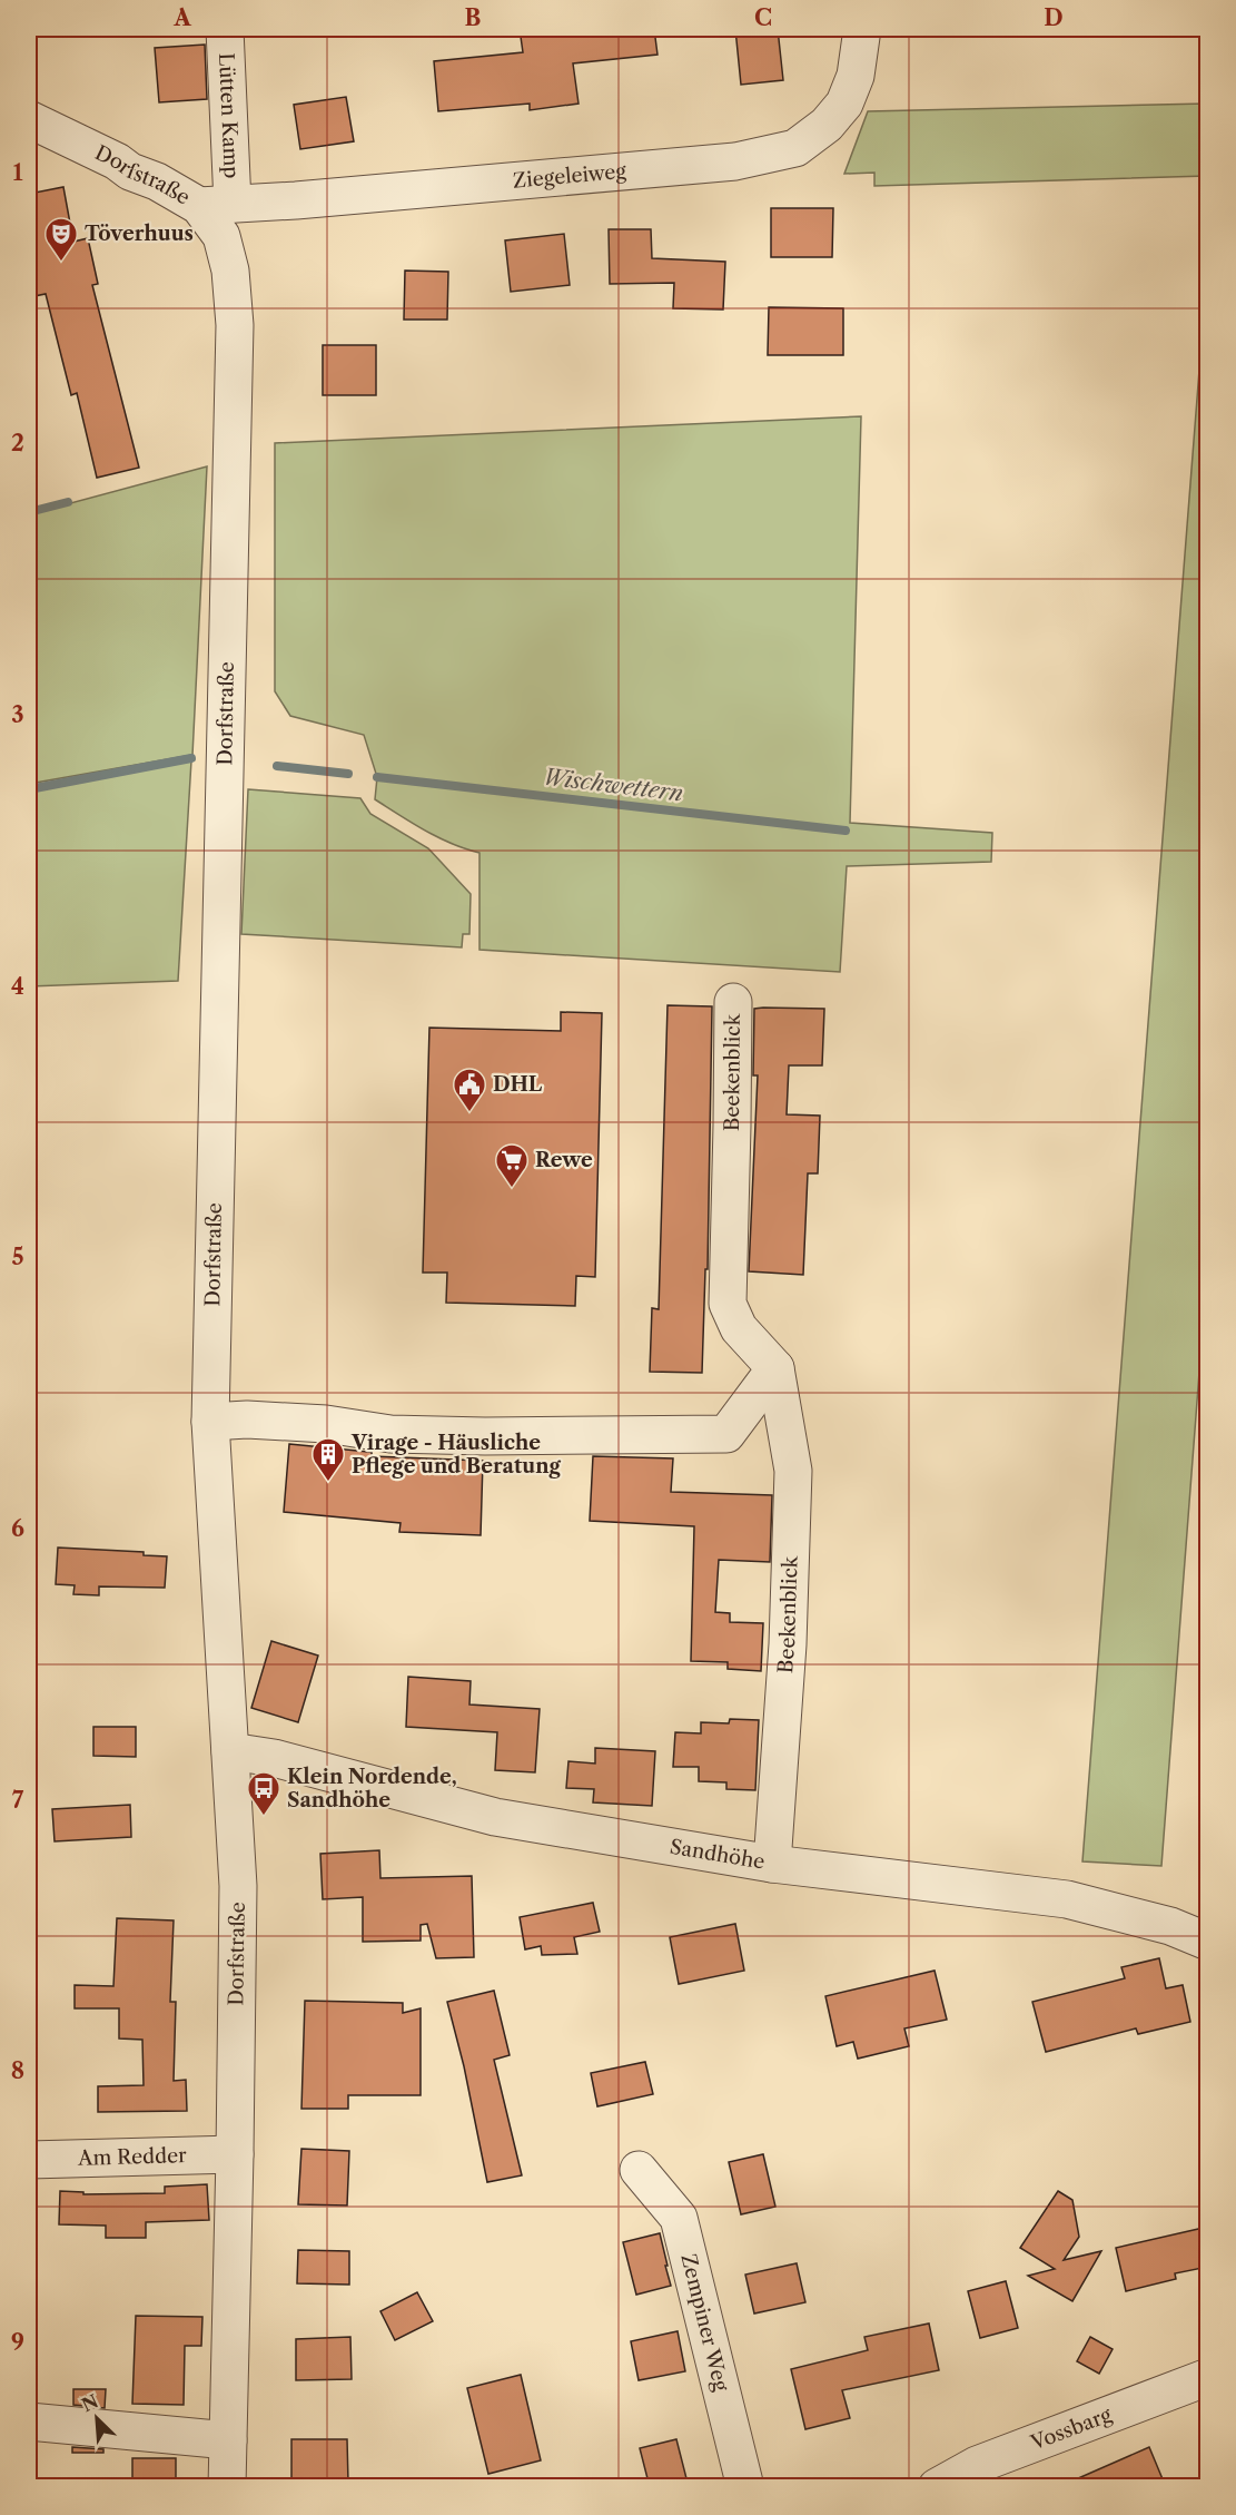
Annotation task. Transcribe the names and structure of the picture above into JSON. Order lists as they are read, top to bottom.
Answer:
{
  "streets": {
    "street": [
      "Lütten Kamp",
      "Dorfstraße",
      "Ziegeleiweg",
      "Beekenblick",
      "Sandhöhe",
      "Am Redder",
      "Zempiner Weg",
      "Vossbarg"
    ]
  },
  "crossings": [
    ["Lütten Kamp", "Dorfstraße"],
    ["Lütten Kamp", "Ziegeleiweg"],
    ["Dorfstraße", "Ziegeleiweg"],
    ["Dorfstraße", "Sandhöhe"],
    ["Dorfstraße", "Am Redder"],
    ["Beekenblick", "Sandhöhe"]
  ],
  "water": ["Wischwettern"],
  "places": {
    "theatre": ["Töverhuus"],
    "public building": ["DHL"],
    "supermarket": ["Rewe"],
    "building": ["Virage - Häusliche Pflege und Beratung"],
    "bus stop": ["Klein Nordende, Sandhöhe"]
  },
  "north": "top left",
  "grid": {
    "columns": [
      "A",
      "B",
      "C",
      "D"
    ],
    "rows": [
      "1",
      "2",
      "3",
      "4",
      "5",
      "6",
      "7",
      "8",
      "9"
    ]
  }
}
